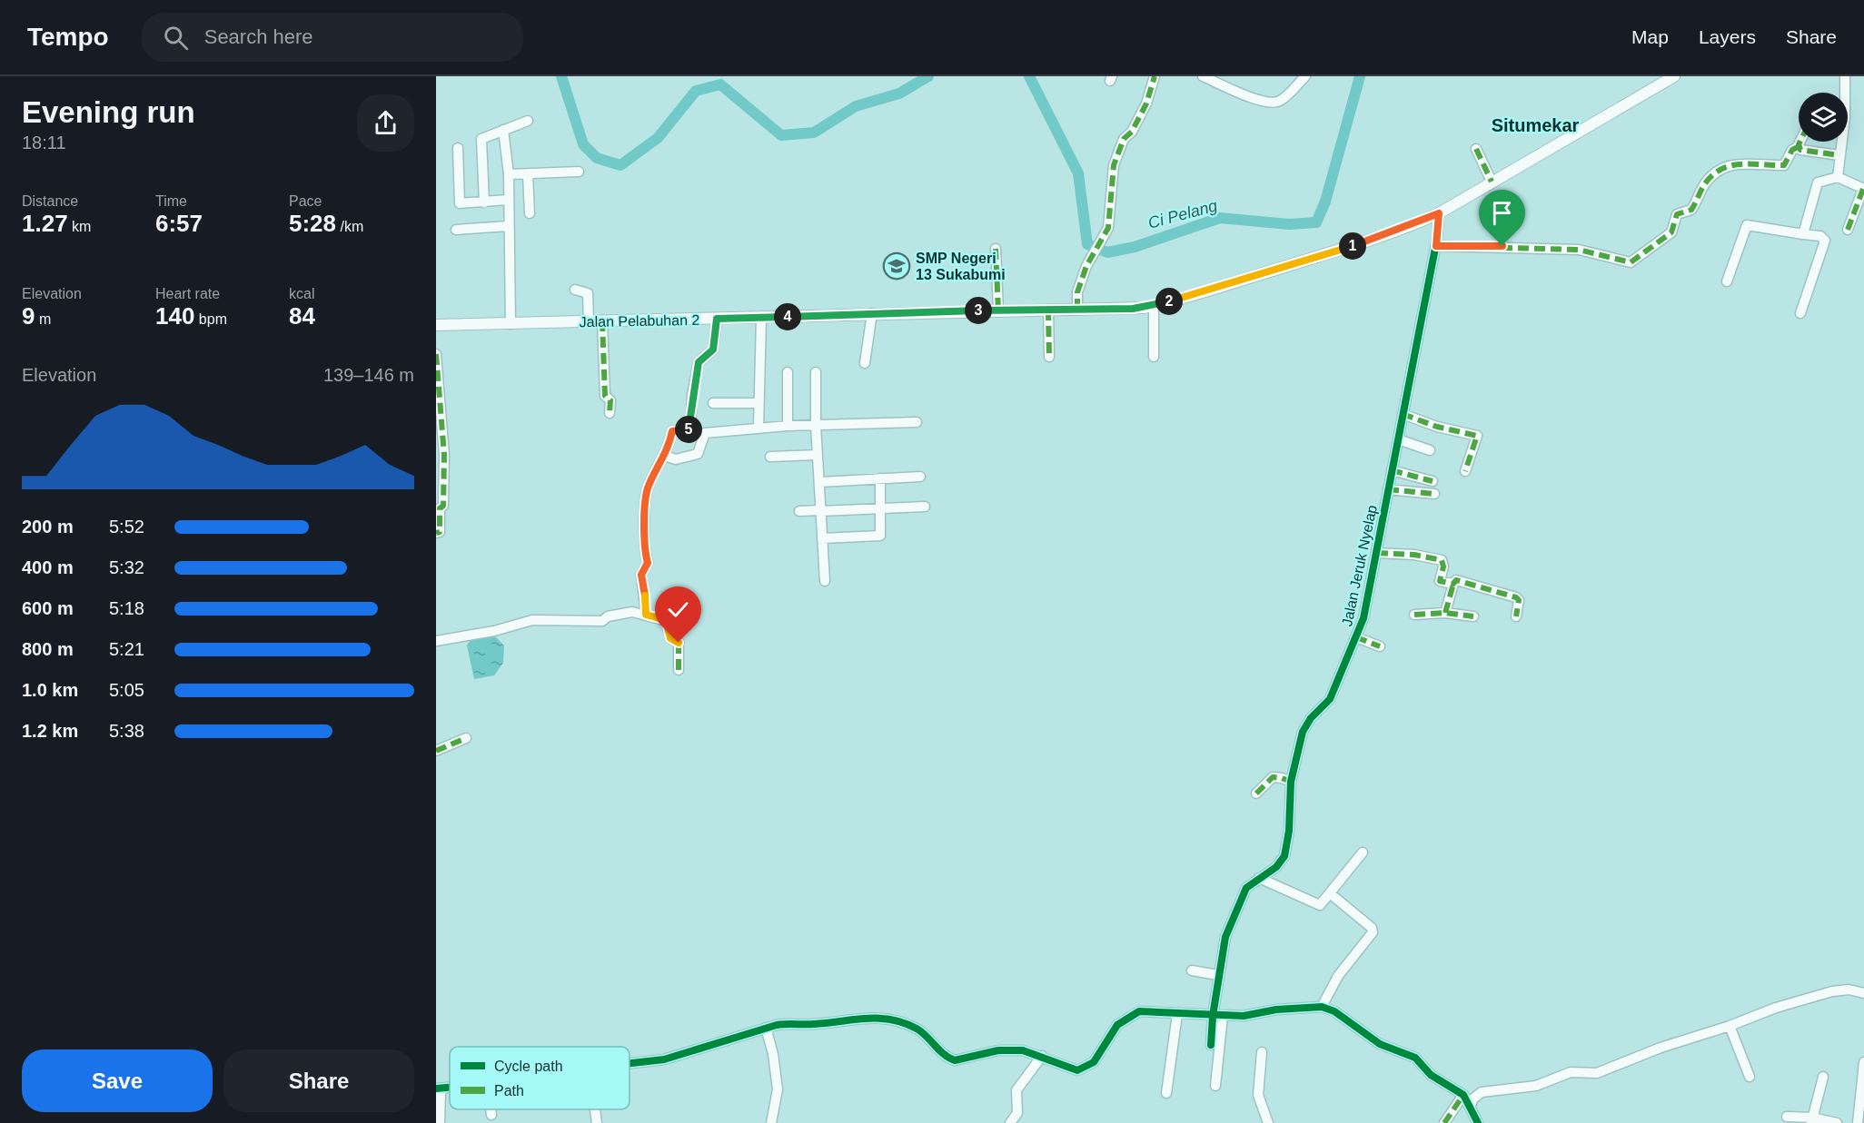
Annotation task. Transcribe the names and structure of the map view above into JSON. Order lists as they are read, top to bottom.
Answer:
{
  "streets": {
    "main road": ["Jalan Pelabuhan 2"],
    "street": ["Jalan Jeruk Nyelap"]
  },
  "crossings": [
    ["Jalan Pelabuhan 2", "Jalan Jeruk Nyelap"]
  ],
  "districts": ["Situmekar"],
  "water": ["Ci Pelang"],
  "places": {
    "school or university": ["SMP Negeri 13 Sukabumi"]
  },
  "legend": ["Cycle path", "Path"],
  "page": {
    "header": "Tempo",
    "search": "Search here",
    "nav": ["Map", "Layers", "Share"],
    "heading": ["Evening run", "18:11"],
    "stats": [
      ["Distance", "1.27 km"],
      ["Time", "6:57"],
      ["Pace", "5:28 /km"],
      ["Elevation", "9 m"],
      ["Heart rate", "140 bpm"],
      ["kcal", "84"]
    ],
    "pins": [
      "1",
      "2",
      "3",
      "4",
      "5"
    ],
    "chart": ["Elevation", "139–146 m"],
    "list": [
      {
        "name": "200 m",
        "note": "5:52"
      },
      {
        "name": "400 m",
        "note": "5:32"
      },
      {
        "name": "600 m",
        "note": "5:18"
      },
      {
        "name": "800 m",
        "note": "5:21"
      },
      {
        "name": "1.0 km",
        "note": "5:05"
      },
      {
        "name": "1.2 km",
        "note": "5:38"
      }
    ],
    "buttons": ["Save", "Share"]
  }
}
